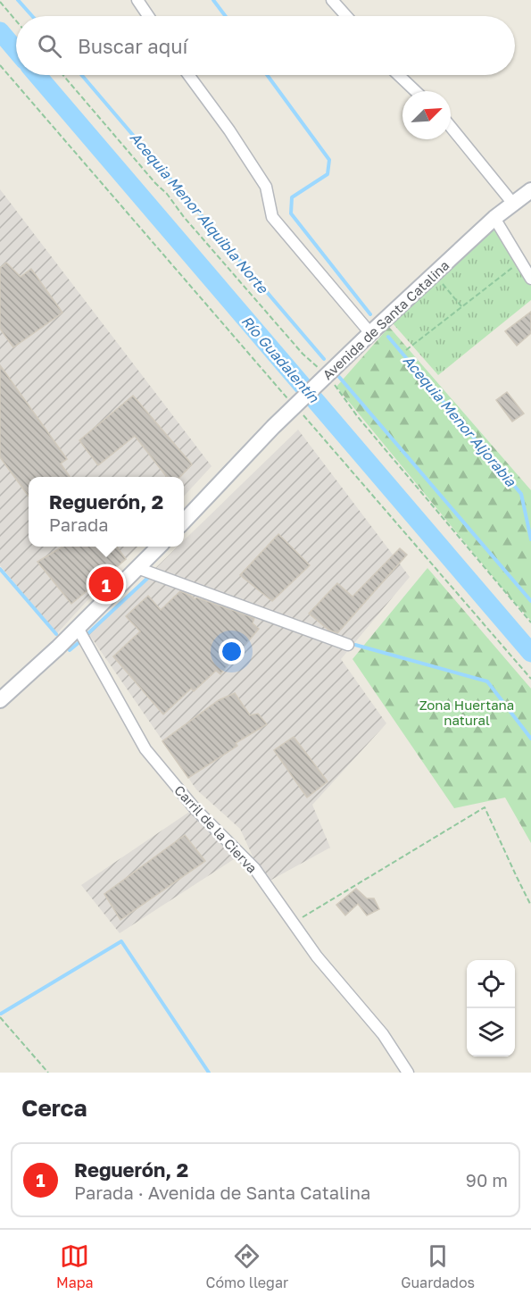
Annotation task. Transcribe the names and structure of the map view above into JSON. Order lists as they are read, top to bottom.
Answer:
{
  "streets": {
    "main road": ["Avenida de Santa Catalina"],
    "street": ["Carril de la Cierva"]
  },
  "water": ["Acequia Menor Alquibla Norte", "Río Guadalentín", "Acequia Menor Aljorabia"],
  "parks": ["Zona Huertana natural"],
  "north": "top right",
  "page": {
    "search": "Buscar aquí",
    "popup": ["Reguerón, 2", "Parada"],
    "pins": "1",
    "heading": "Cerca",
    "list": [
      {
        "mark": "1",
        "name": "Reguerón, 2",
        "note": "Parada · Avenida de Santa Catalina",
        "value": "90 m"
      }
    ],
    "nav": ["Mapa", "Cómo llegar", "Guardados"]
  }
}
